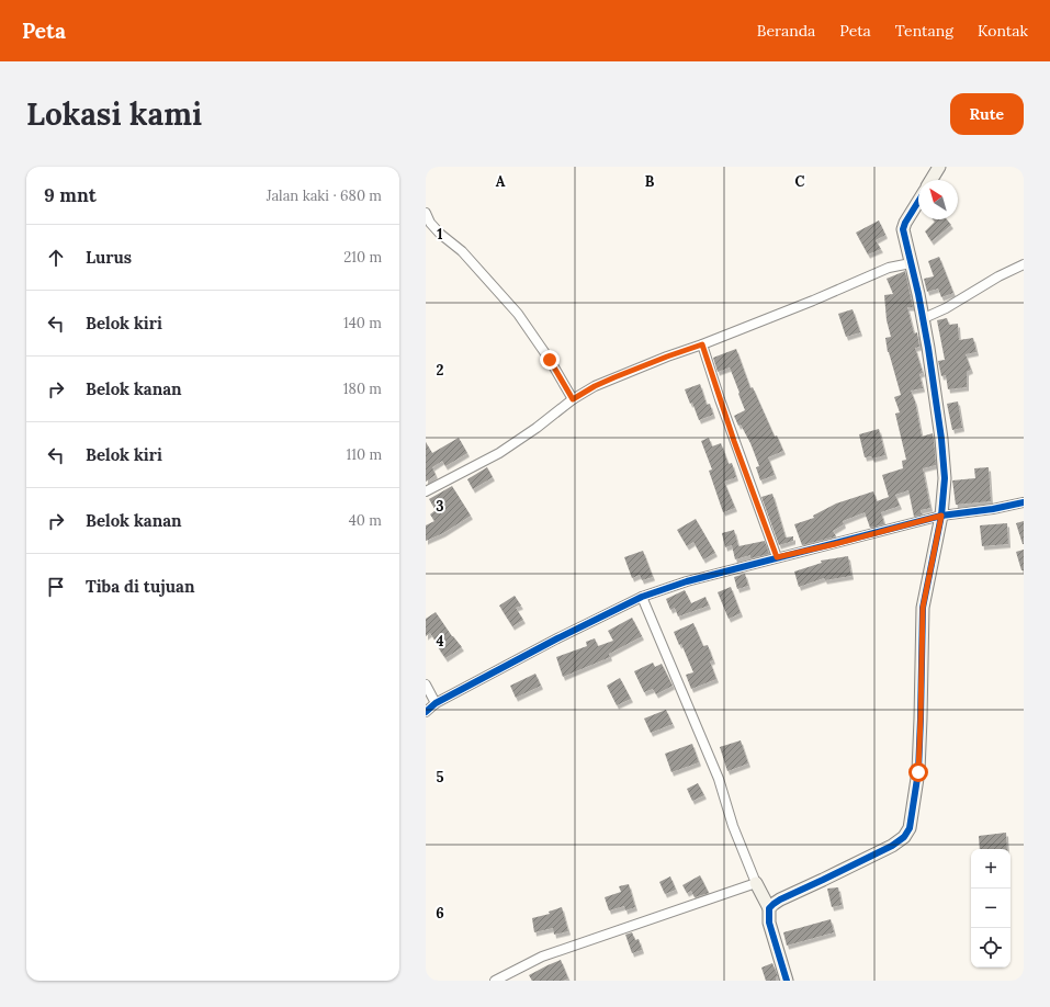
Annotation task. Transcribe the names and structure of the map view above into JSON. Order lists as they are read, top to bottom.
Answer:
{
  "north": "top left",
  "page": {
    "header": "Peta",
    "nav": [
      "Beranda",
      "Peta",
      "Tentang",
      "Kontak"
    ],
    "buttons": "Rute",
    "title": "Lokasi kami",
    "heading": ["9 mnt", "Jalan kaki · 680 m"],
    "list": [
      ["Lurus", "210 m"],
      ["Belok kiri", "140 m"],
      ["Belok kanan", "180 m"],
      ["Belok kiri", "110 m"],
      ["Belok kanan", "40 m"],
      "Tiba di tujuan"
    ],
    "map_buttons": ["+", "−"]
  },
  "grid": {
    "columns": ["A", "B", "C"],
    "rows": [
      "1",
      "2",
      "3",
      "4",
      "5",
      "6"
    ]
  }
}
